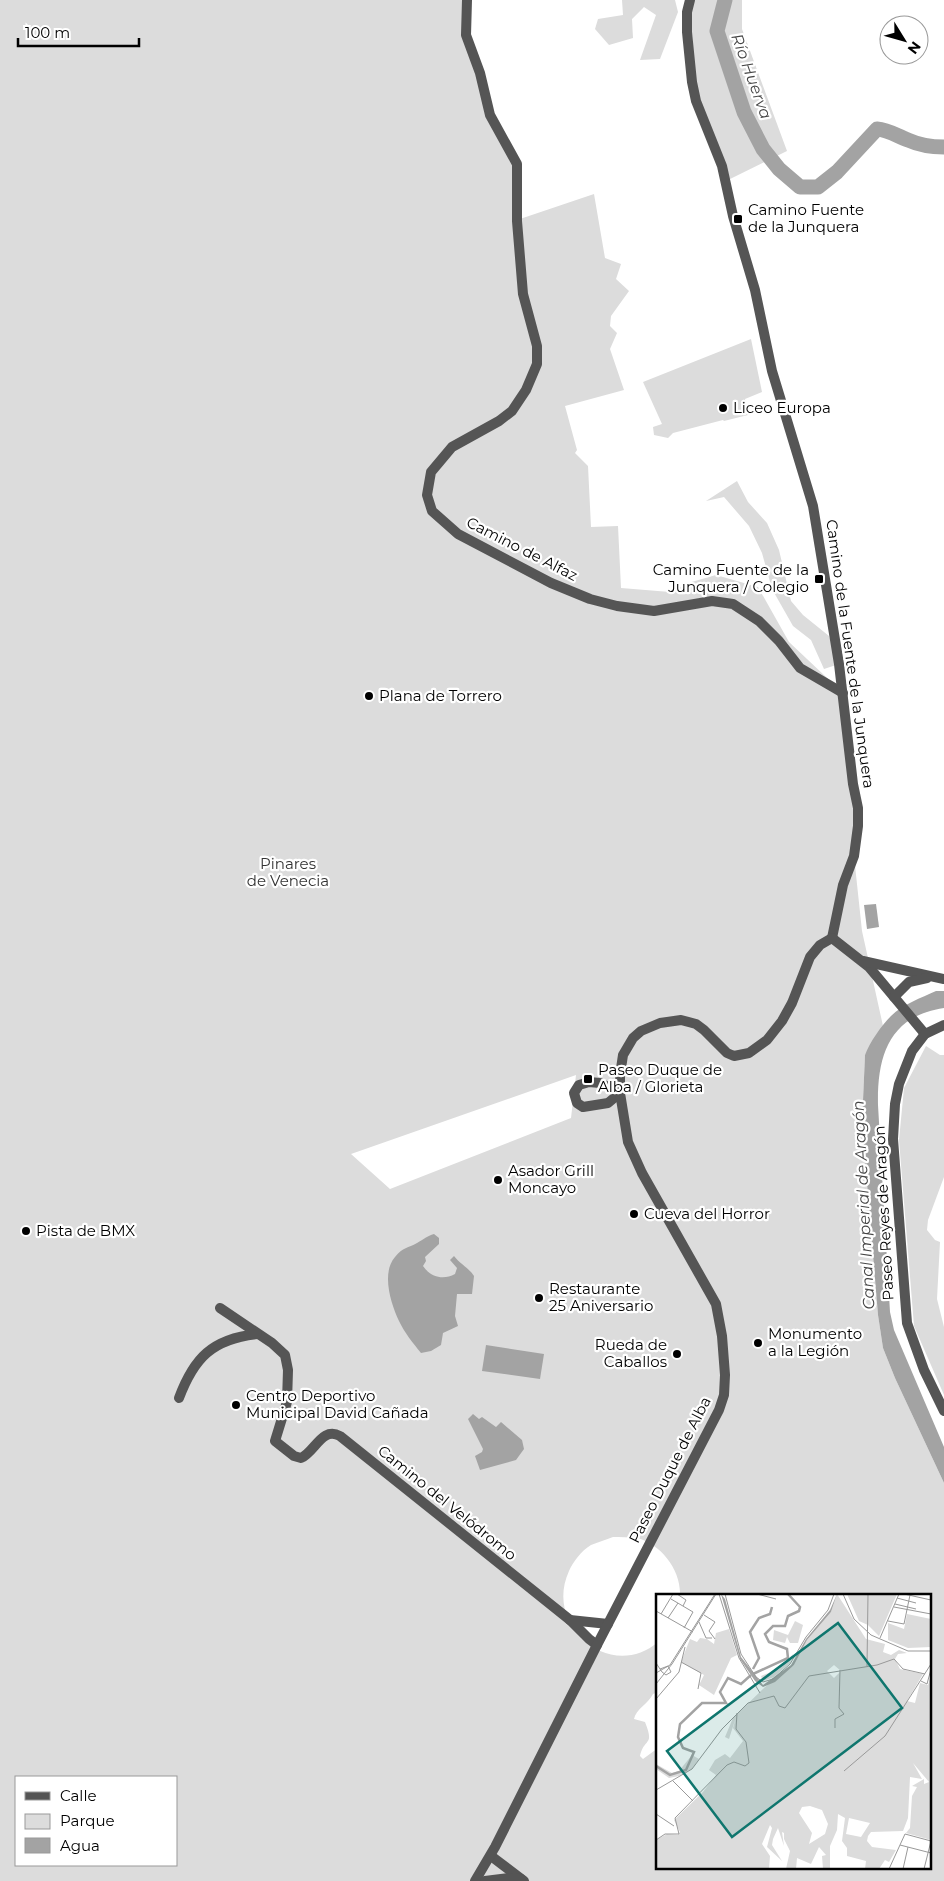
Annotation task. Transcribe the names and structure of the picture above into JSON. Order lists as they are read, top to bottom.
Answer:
{
  "streets": {
    "street": [
      "Camino de Alfaz",
      "Camino de la Fuente de la Junquera",
      "Paseo Reyes de Aragón",
      "Paseo Duque de Alba",
      "Camino del Velódromo"
    ]
  },
  "crossings": [
    ["Camino de Alfaz", "Camino de la Fuente de la Junquera"],
    ["Camino de la Fuente de la Junquera", "Paseo Duque de Alba"],
    ["Paseo Duque de Alba", "Camino del Velódromo"]
  ],
  "water": ["Río Huerva", "Canal Imperial de Aragón"],
  "parks": ["Pinares de Venecia"],
  "places": {
    "transit": ["Camino Fuente de la Junquera", "Camino Fuente de la Junquera / Colegio", "Paseo Duque de Alba / Glorieta"],
    "other": [
      "Liceo Europa",
      "Plana de Torrero",
      "Asador Grill Moncayo",
      "Cueva del Horror",
      "Pista de BMX",
      "Restaurante 25 Aniversario",
      "Monumento a la Legión",
      "Rueda de Caballos",
      "Centro Deportivo Municipal David Cañada"
    ]
  },
  "legend": ["Calle", "Parque", "Agua"],
  "scale_bar": "100 m",
  "north": "bottom right"
}
